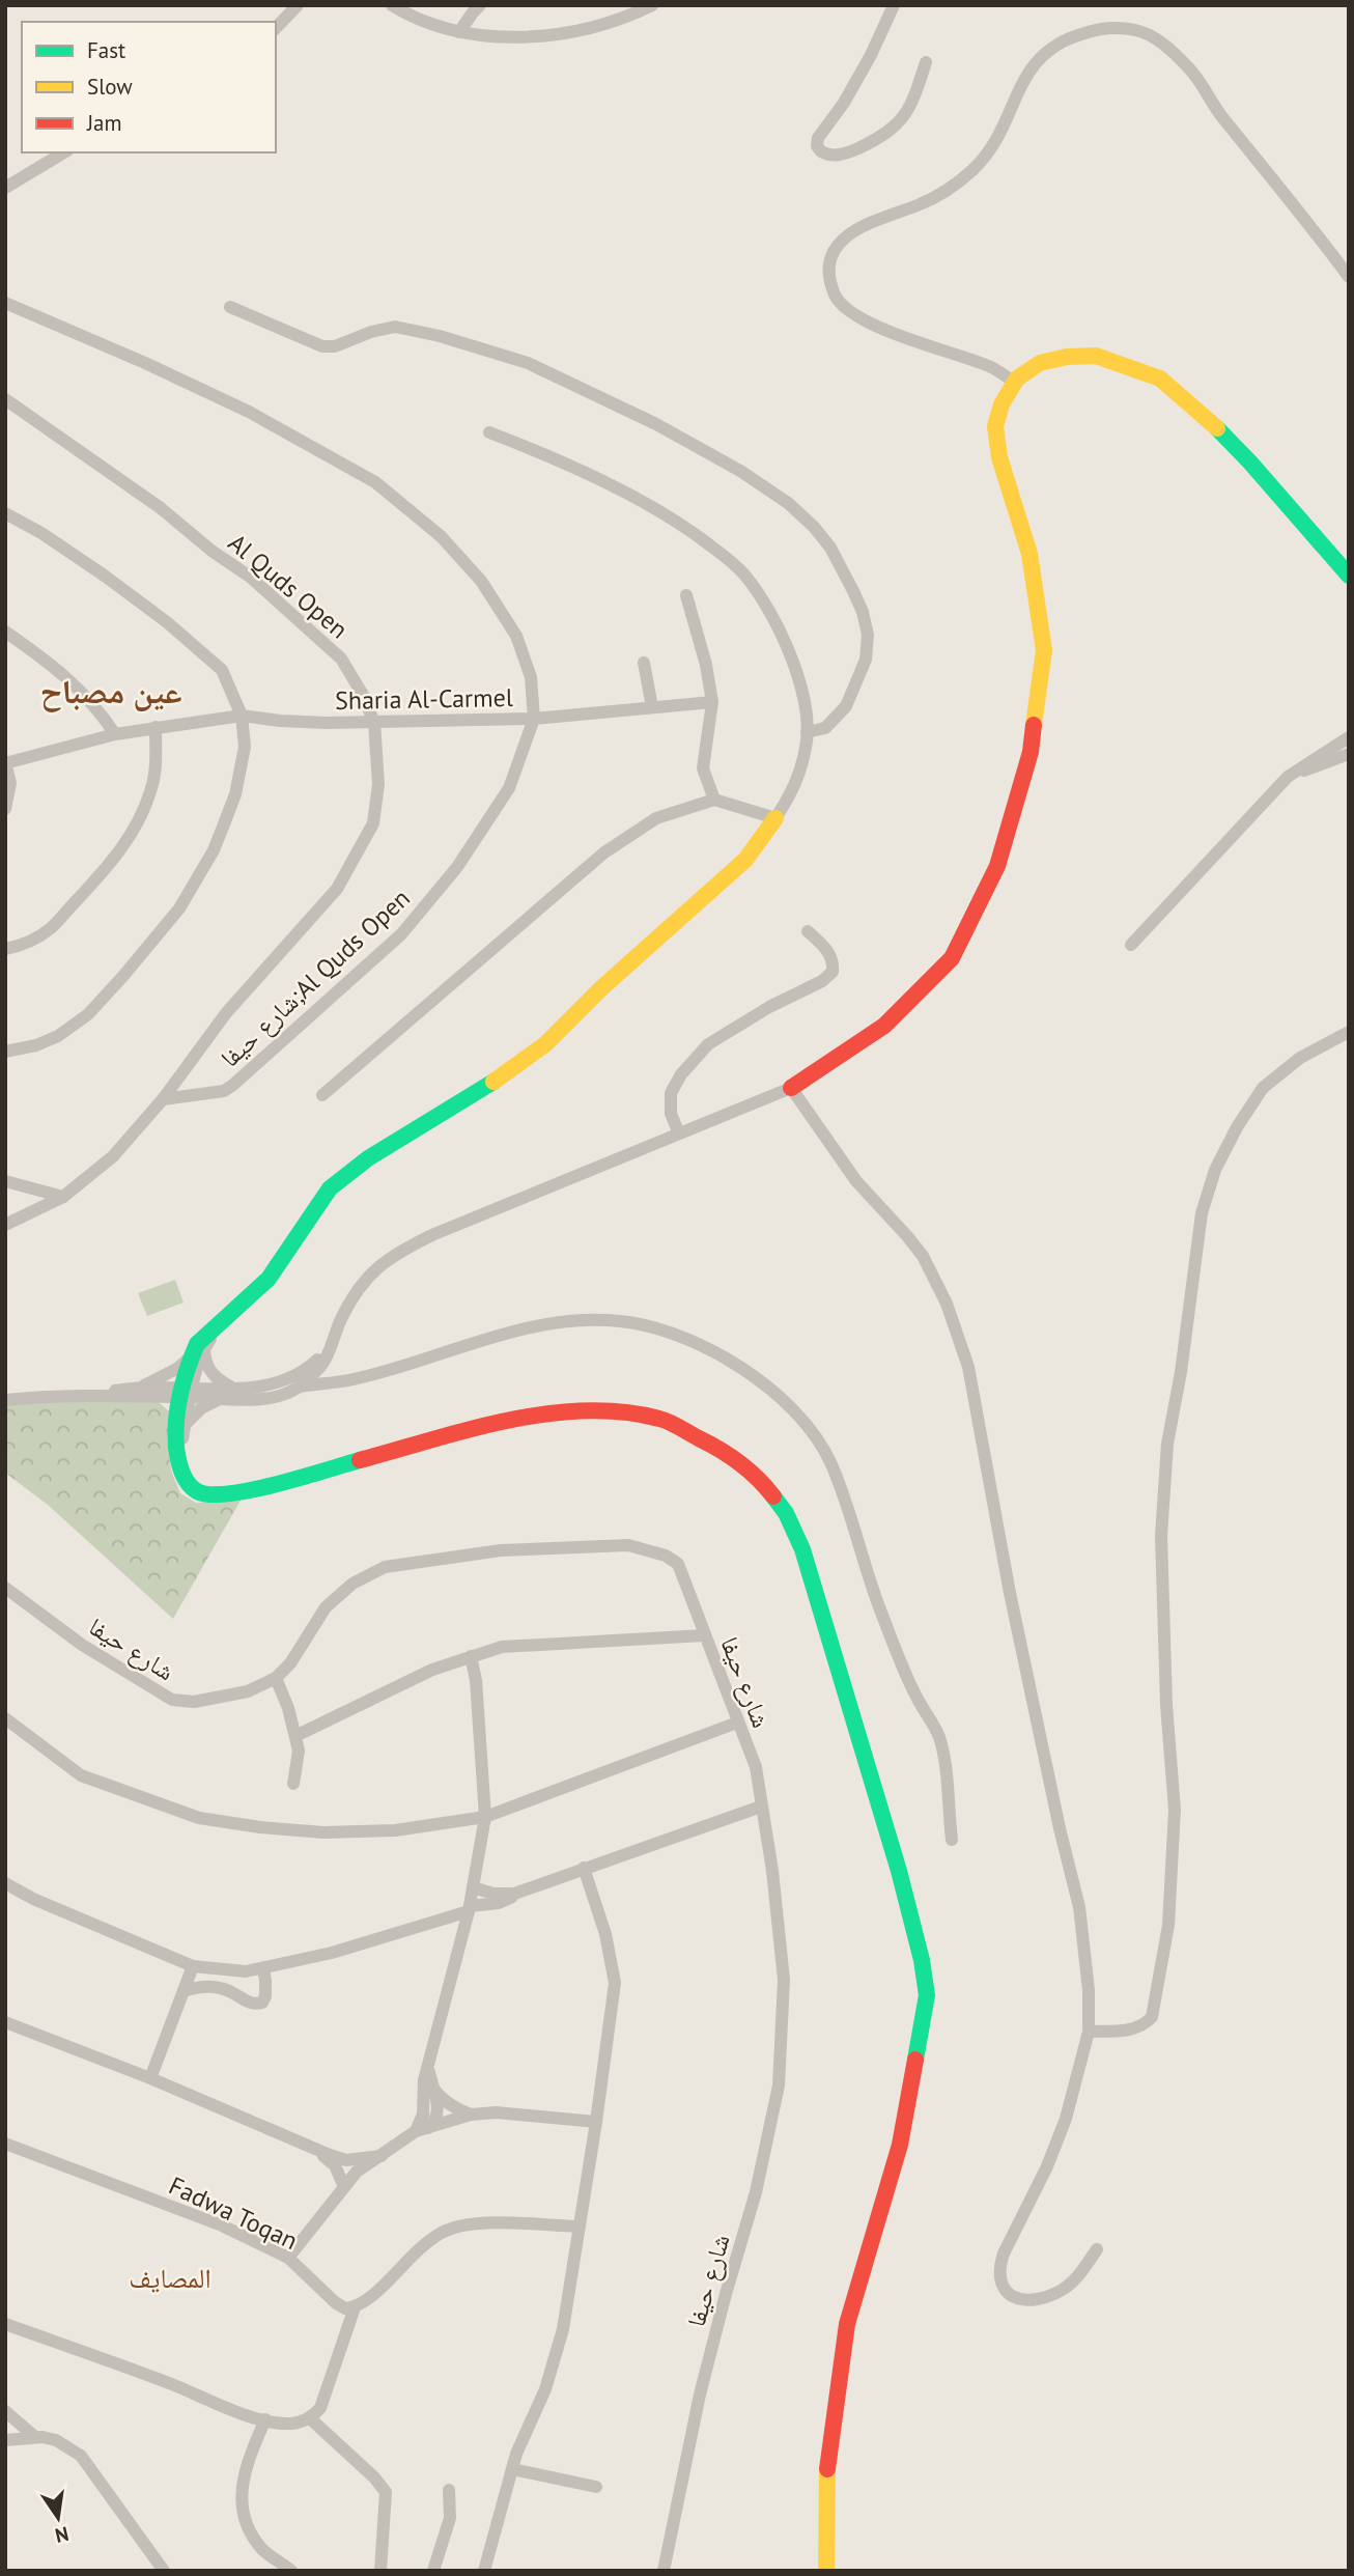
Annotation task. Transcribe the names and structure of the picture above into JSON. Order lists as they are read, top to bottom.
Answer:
{
  "streets": {
    "street": [
      "Al Quds Open",
      "Sharia Al-Carmel",
      "شارع حيفا;Al Quds Open",
      "شارع حيفا",
      "Fadwa Toqan"
    ]
  },
  "crossings": [
    ["Al Quds Open", "Sharia Al-Carmel"],
    ["Al Quds Open", "شارع حيفا;Al Quds Open"],
    ["Sharia Al-Carmel", "شارع حيفا;Al Quds Open"]
  ],
  "districts": ["عين مصباح", "المصايف"],
  "legend": ["Fast", "Slow", "Jam"],
  "north": "bottom"
}
